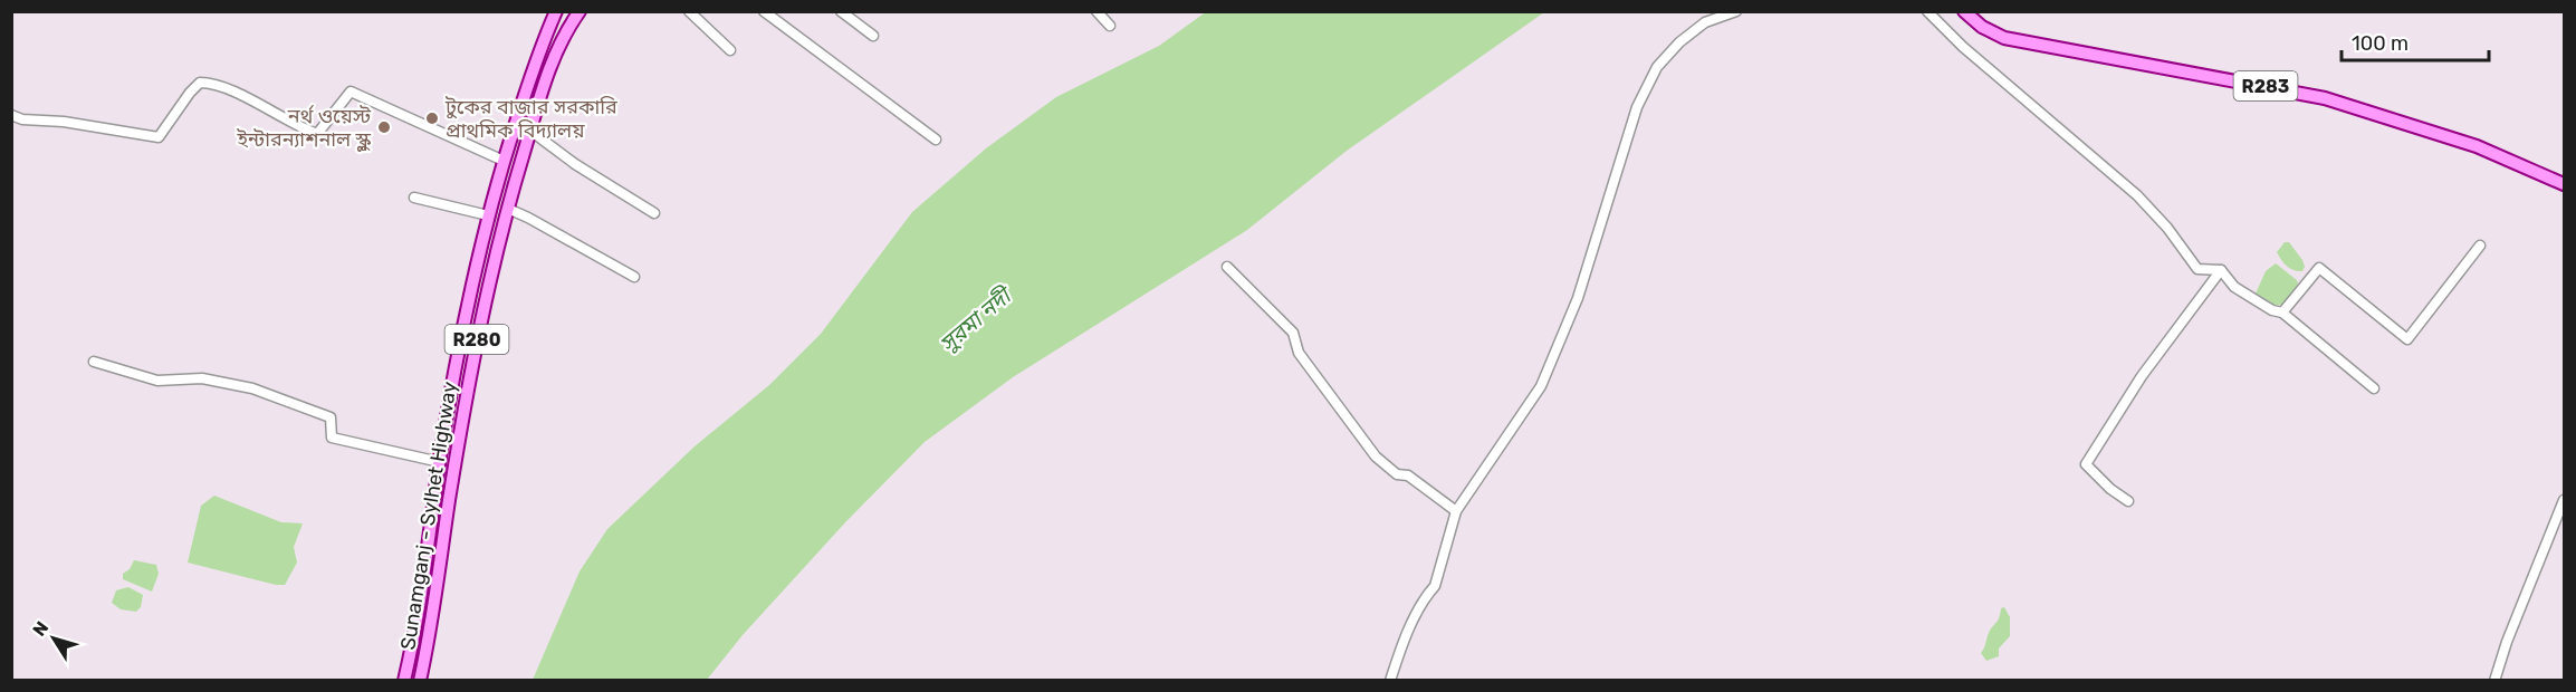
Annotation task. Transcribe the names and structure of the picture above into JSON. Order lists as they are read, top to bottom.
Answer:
{
  "streets": {
    "main road": ["R283", "R280", "Sunamganj - Sylhet Highway"]
  },
  "water": ["সুরমা নদী"],
  "places": ["টুকের বাজার সরকারি প্রাথমিক বিদ্যালয়", "নর্থ ওয়েস্ট ইন্টারন্যাশনাল স্কুল"],
  "scale_bar": "100 m",
  "north": "top left"
}
